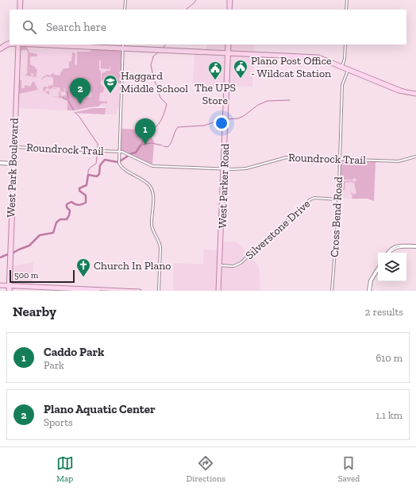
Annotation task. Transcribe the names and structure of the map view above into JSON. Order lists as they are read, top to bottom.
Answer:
{
  "streets": {
    "main road": ["West Park Boulevard", "West Parker Road"],
    "street": ["Roundrock Trail", "Cross Bend Road", "Silverstone Drive"]
  },
  "crossings": [
    ["Roundrock Trail", "West Park Boulevard"],
    ["Roundrock Trail", "West Parker Road"],
    ["Roundrock Trail", "Cross Bend Road"],
    ["West Parker Road", "Silverstone Drive"],
    ["Cross Bend Road", "Silverstone Drive"]
  ],
  "places": {
    "public building": ["Plano Post Office - Wildcat Station", "The UPS Store"],
    "school or university": ["Haggard Middle School"],
    "church": ["Church In Plano"]
  },
  "scale_bar": "500 m",
  "page": {
    "search": "Search here",
    "pins": ["2", "1"],
    "scale": "500 m",
    "heading": ["Nearby", "2 results"],
    "list": [
      {
        "mark": "1",
        "name": "Caddo Park",
        "note": "Park",
        "value": "610 m"
      },
      {
        "mark": "2",
        "name": "Plano Aquatic Center",
        "note": "Sports",
        "value": "1.1 km"
      }
    ],
    "nav": ["Map", "Directions", "Saved"]
  }
}
